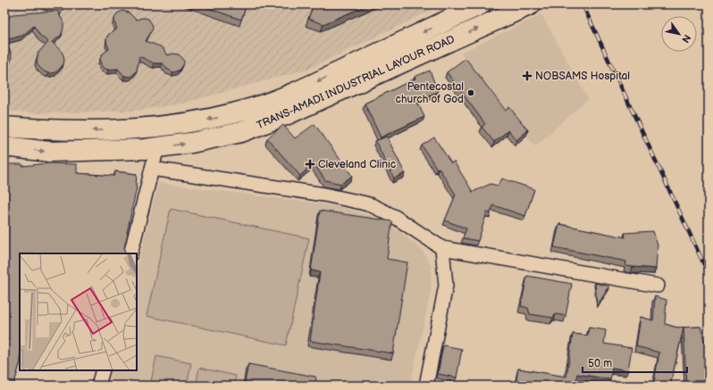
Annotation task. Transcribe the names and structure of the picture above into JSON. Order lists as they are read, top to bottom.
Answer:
{
  "streets": {
    "main road": ["TRANS-AMADI INDUSTRIAL LAYOUR ROAD"]
  },
  "places": {
    "health": ["NOBSAMS Hospital", "Cleveland Clinic"],
    "other": ["Pentecostal church of God"]
  },
  "scale_bar": "50 m",
  "north": "bottom right"
}
